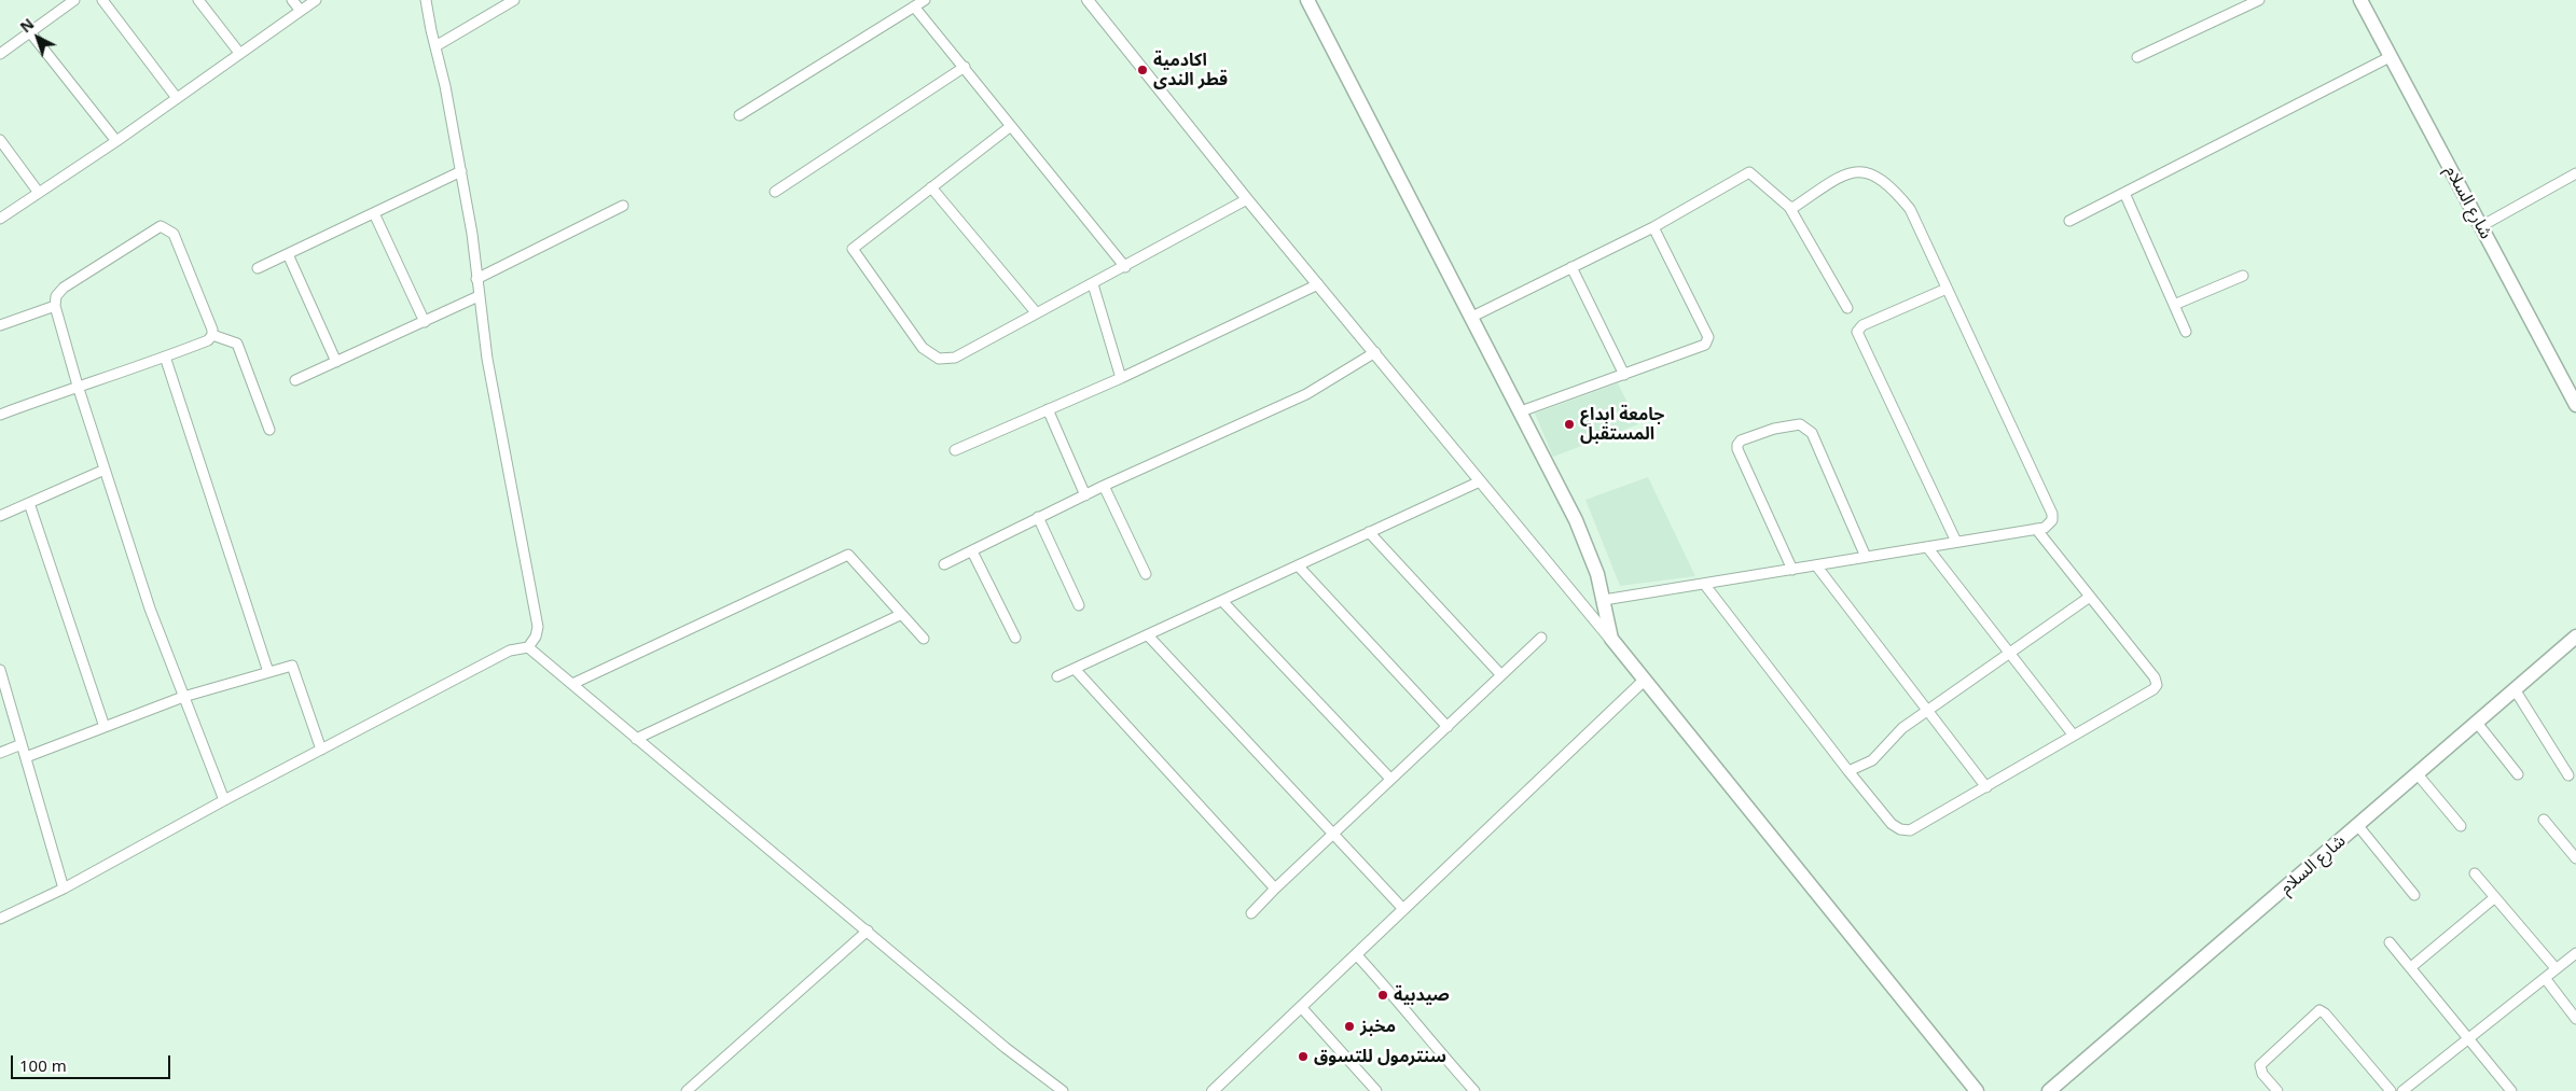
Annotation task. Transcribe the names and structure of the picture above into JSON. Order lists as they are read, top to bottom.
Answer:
{
  "streets": {
    "main road": ["شارع السلام"]
  },
  "places": [
    "اكادمية قطر الندى",
    "جامعة ابداع المستقبل",
    "صيدبية",
    "مخبز",
    "سنترمول للتسوق"
  ],
  "scale_bar": "100 m",
  "north": "top left"
}
